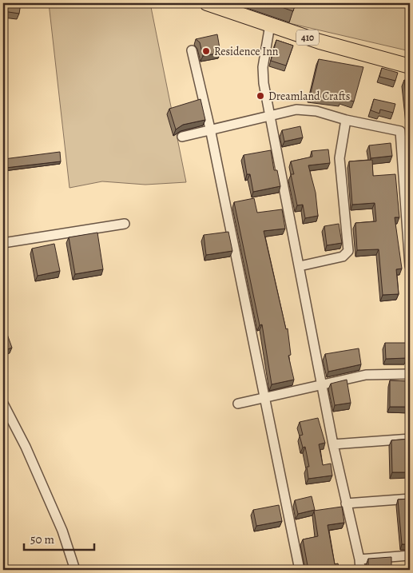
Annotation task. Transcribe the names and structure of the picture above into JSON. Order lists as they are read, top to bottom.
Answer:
{
  "streets": {
    "main road": ["410"]
  },
  "places": ["Residence Inn", "Dreamland Crafts"],
  "scale_bar": "50 m"
}
